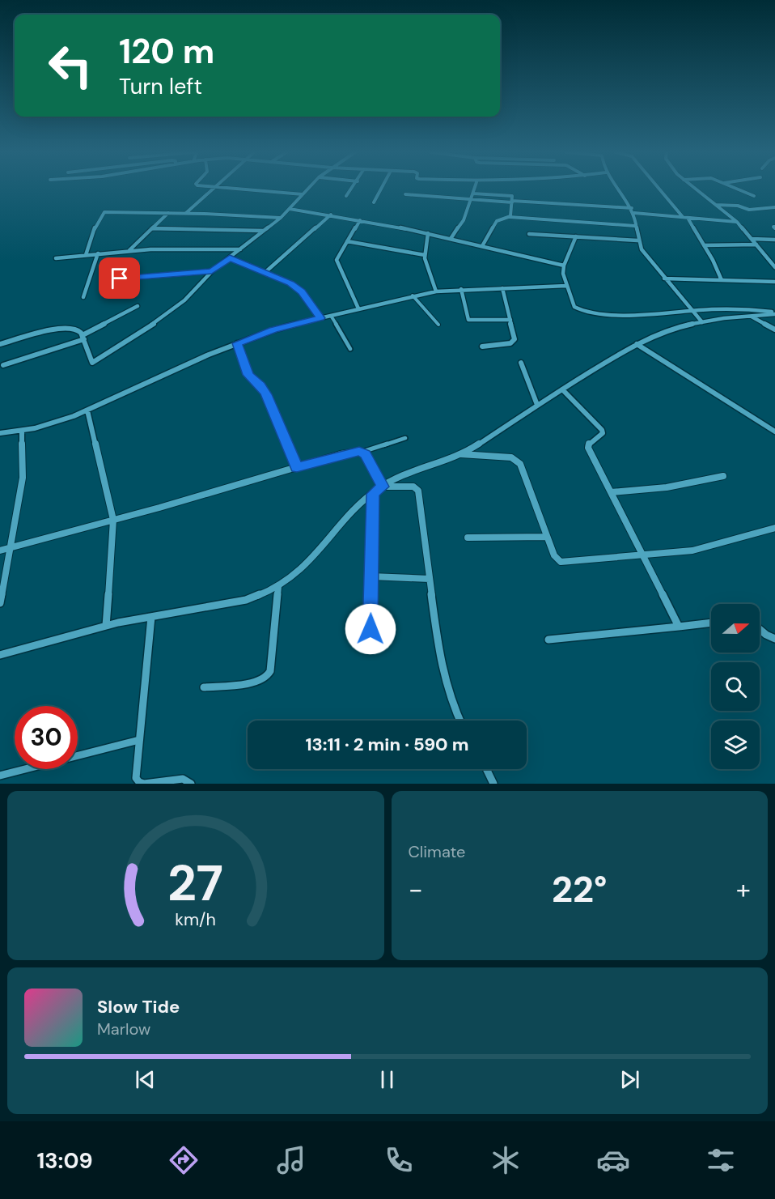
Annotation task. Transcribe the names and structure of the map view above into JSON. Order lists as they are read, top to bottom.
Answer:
{
  "north": "right",
  "page": {
    "turn": ["120 m", "Turn left"],
    "limit": "30",
    "trip": "13:11 · 2 min · 590 m",
    "tile": "Climate",
    "heat": ["−", "22°", "+"],
    "song": ["Slow Tide", "Marlow"],
    "tabs": "13:09",
    "gauge": ["27", "km/h"]
  }
}
